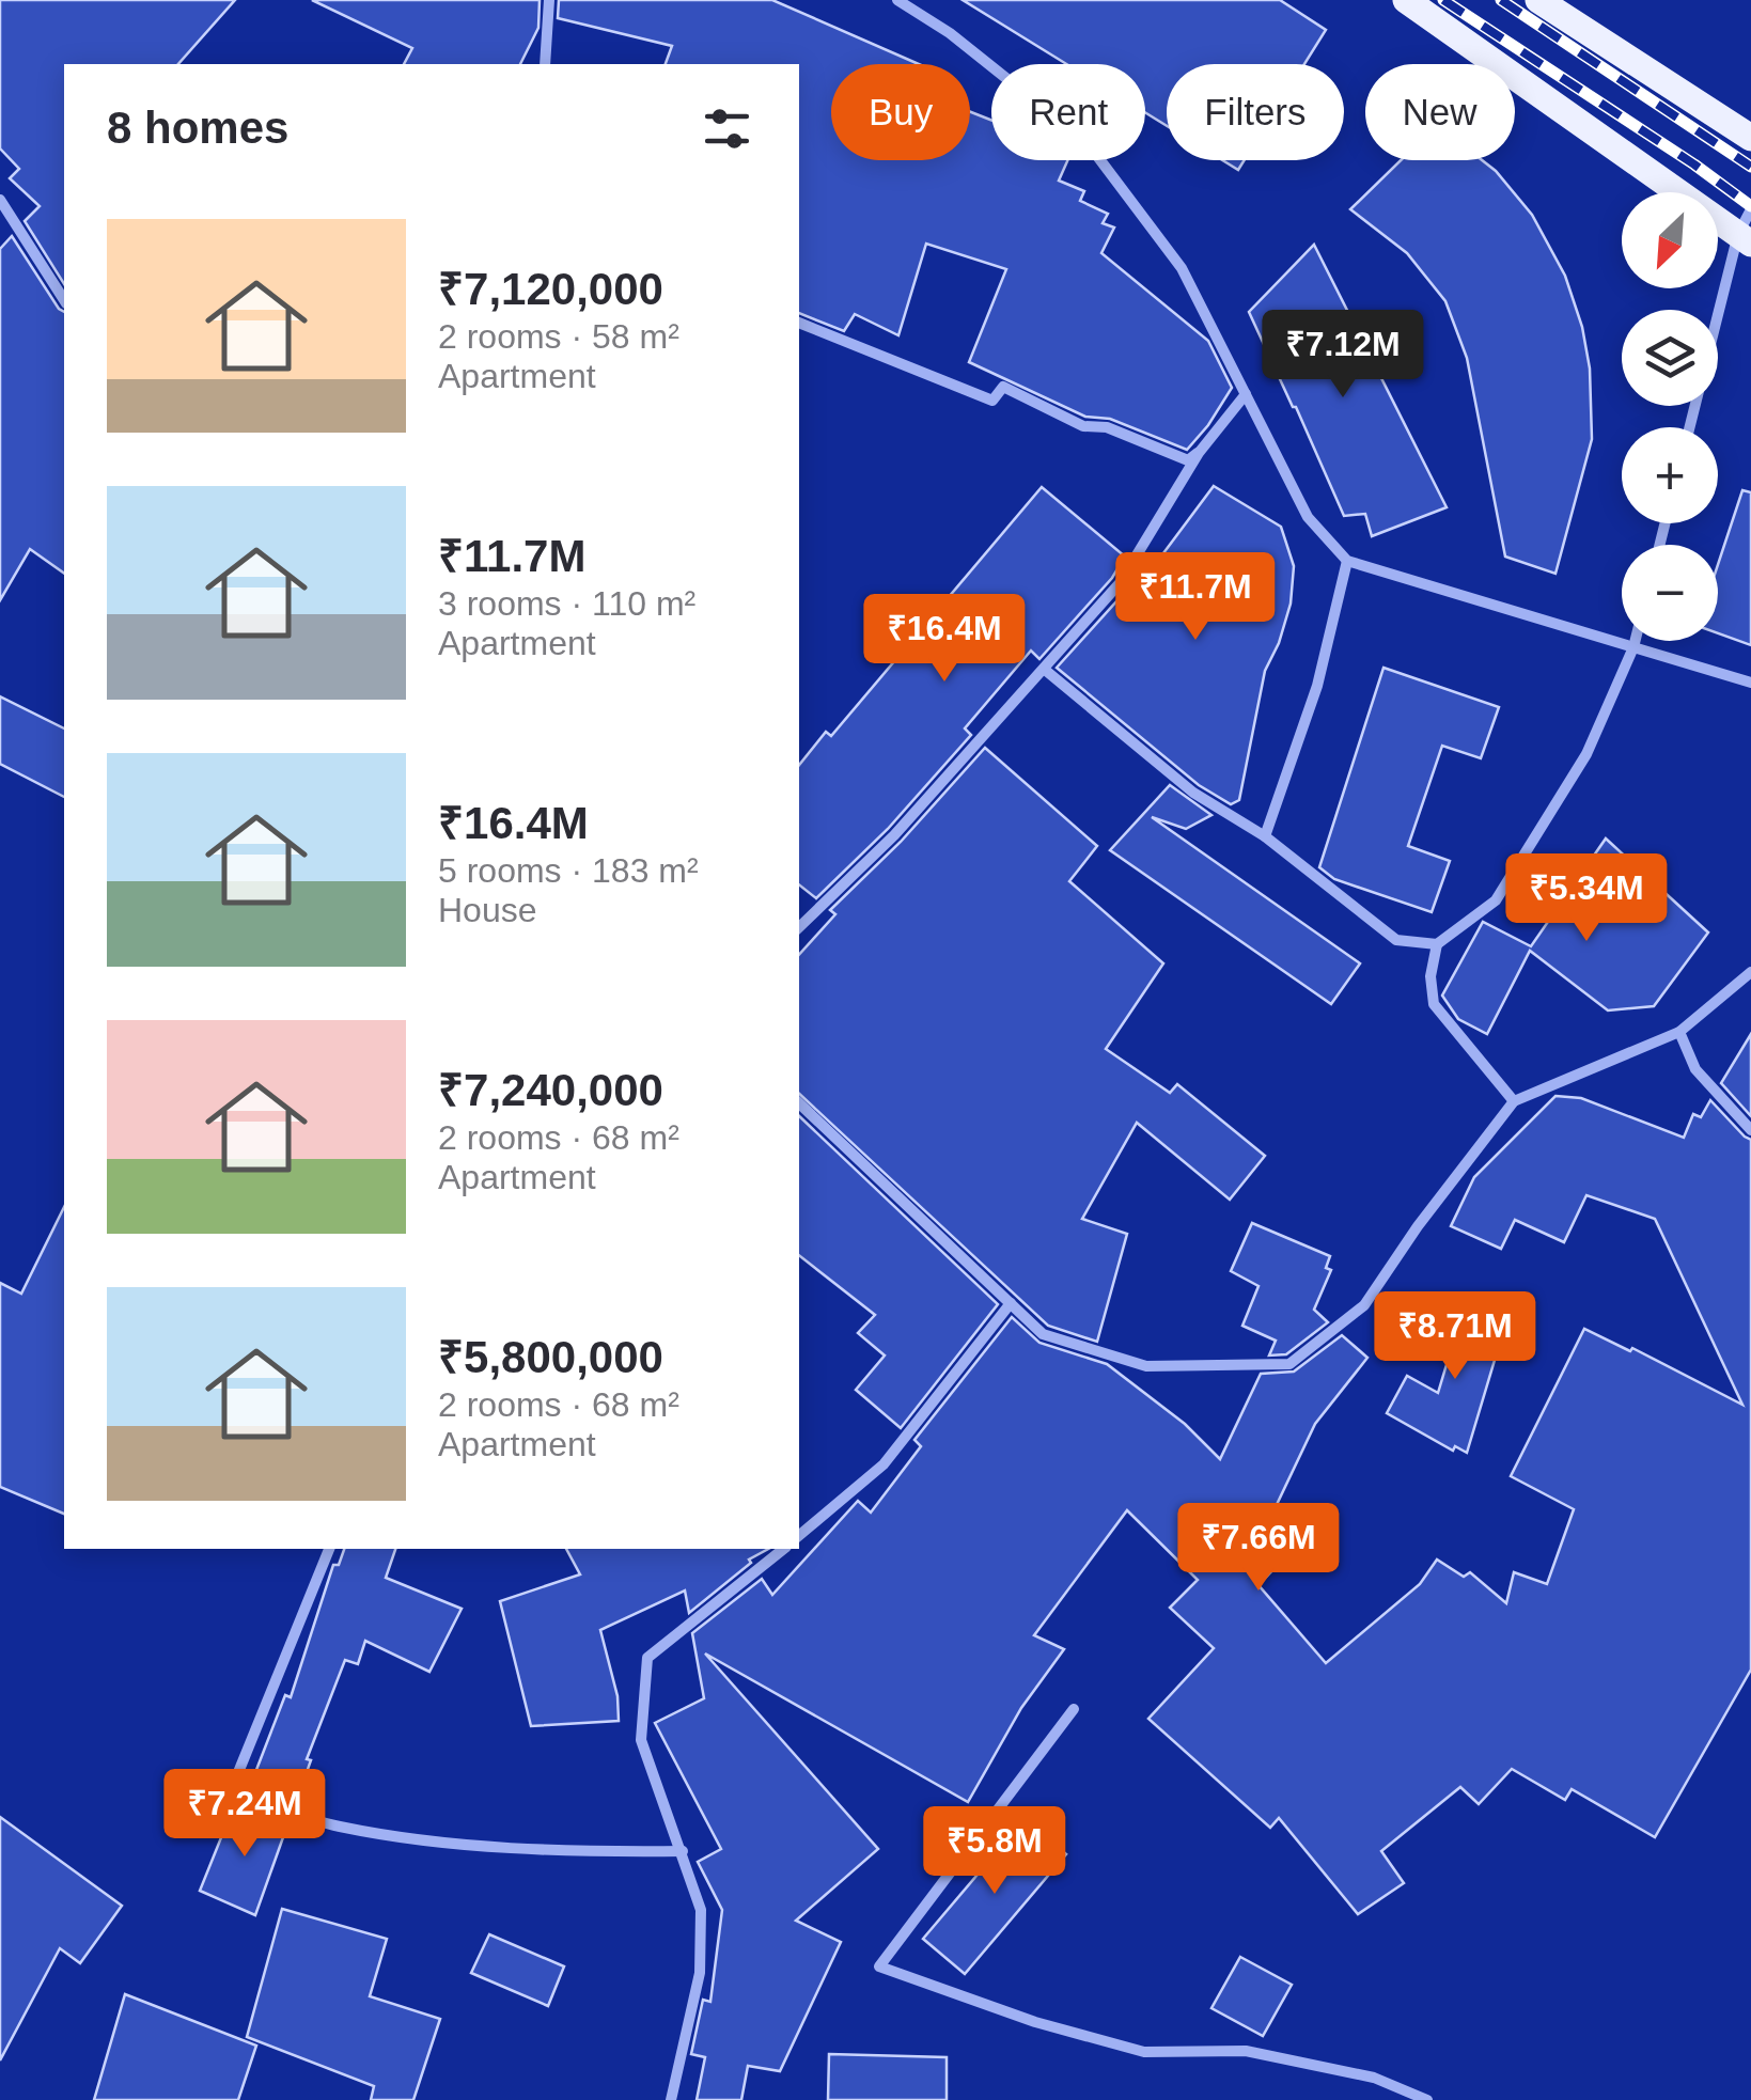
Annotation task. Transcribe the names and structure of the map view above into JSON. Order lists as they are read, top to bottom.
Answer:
{
  "north": "bottom left",
  "page": {
    "chip": [
      "Buy",
      "Rent",
      "Filters",
      "New"
    ],
    "heading": "8 homes",
    "map_buttons": ["+", "−"],
    "list": [
      {
        "name": "₹7,120,000",
        "note": "2 rooms · 58 m² · Apartment"
      },
      {
        "name": "₹11.7M",
        "note": "3 rooms · 110 m² · Apartment"
      },
      {
        "name": "₹16.4M",
        "note": "5 rooms · 183 m² · House"
      },
      {
        "name": "₹7,240,000",
        "note": "2 rooms · 68 m² · Apartment"
      },
      {
        "name": "₹5,800,000",
        "note": "2 rooms · 68 m² · Apartment"
      }
    ],
    "price": [
      "₹7.12M",
      "₹11.7M",
      "₹16.4M",
      "₹5.34M",
      "₹8.71M",
      "₹7.66M",
      "₹7.24M",
      "₹5.8M"
    ]
  }
}
